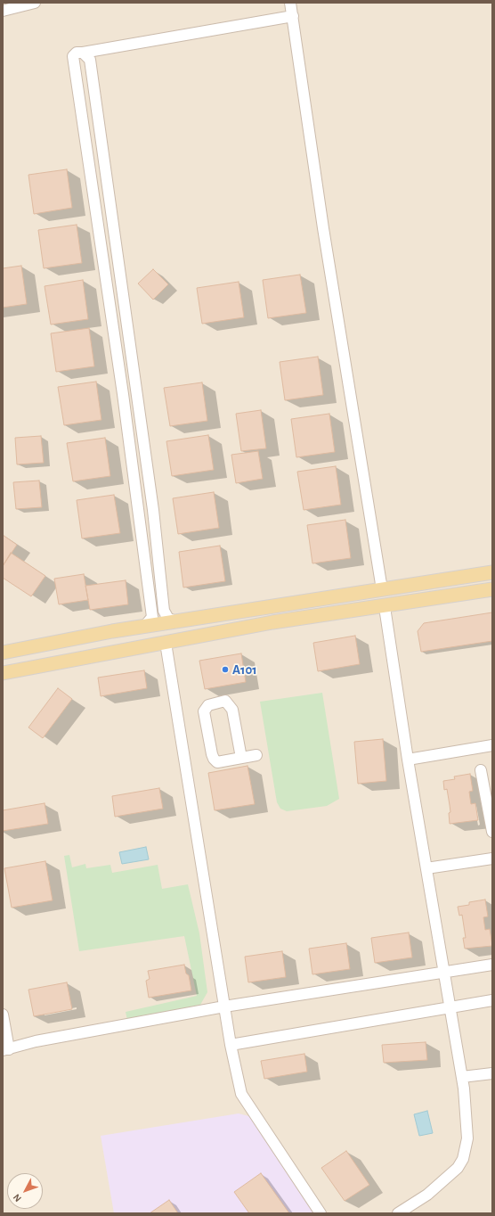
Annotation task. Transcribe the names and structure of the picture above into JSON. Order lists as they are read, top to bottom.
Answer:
{
  "places": ["A101"],
  "north": "bottom left"
}
